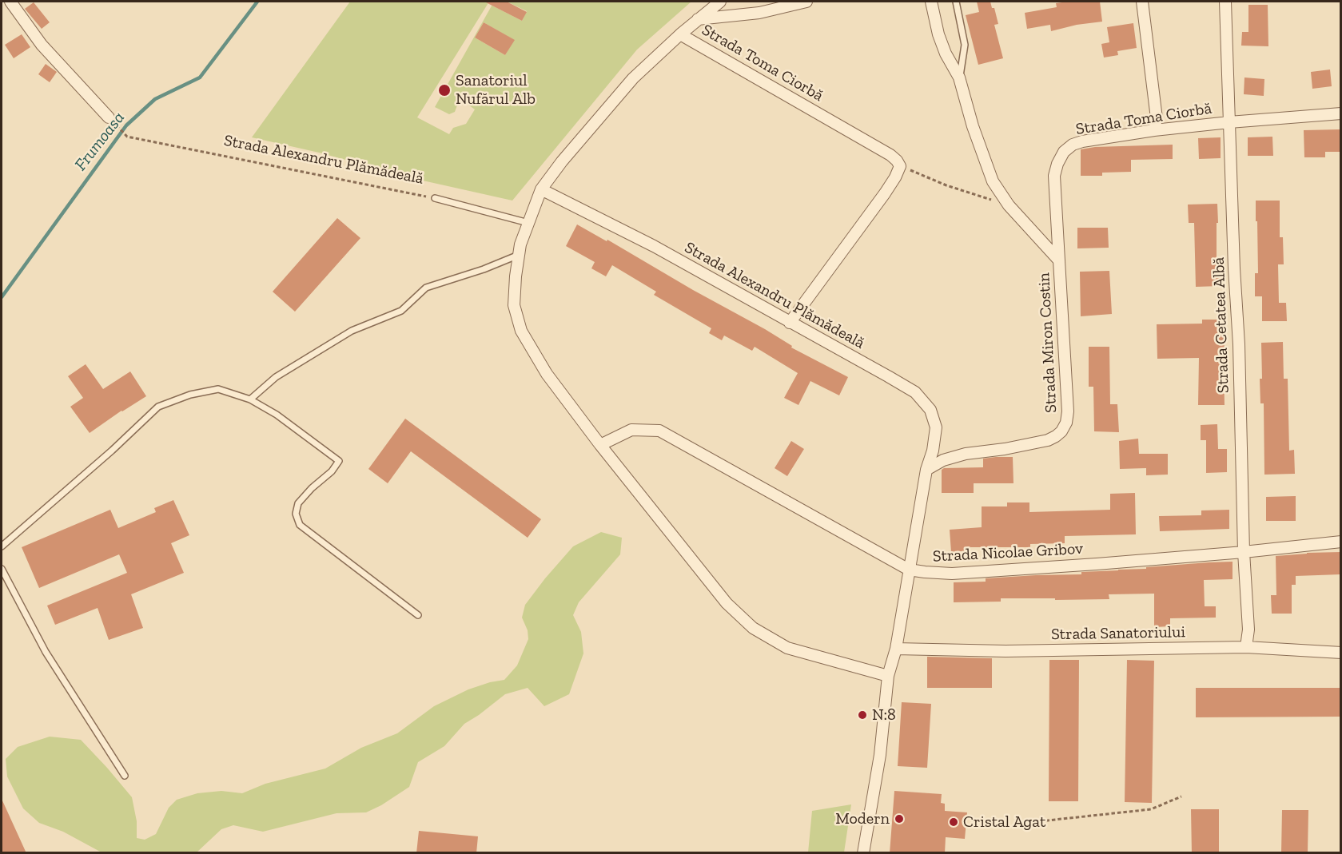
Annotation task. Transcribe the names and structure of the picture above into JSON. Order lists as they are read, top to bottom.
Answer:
{
  "streets": {
    "street": [
      "Strada Toma Ciorbă",
      "Strada Alexandru Plămădeală",
      "Strada Cetatea Albă",
      "Strada Miron Costin",
      "Strada Nicolae Gribov",
      "Strada Sanatoriului"
    ]
  },
  "crossings": [
    ["Strada Toma Ciorbă", "Strada Cetatea Albă"],
    ["Strada Toma Ciorbă", "Strada Miron Costin"],
    ["Strada Alexandru Plămădeală", "Strada Miron Costin"],
    ["Strada Alexandru Plămădeală", "Strada Nicolae Gribov"],
    ["Strada Alexandru Plămădeală", "Strada Sanatoriului"],
    ["Strada Cetatea Albă", "Strada Nicolae Gribov"],
    ["Strada Cetatea Albă", "Strada Sanatoriului"]
  ],
  "water": ["Frumoasa"],
  "places": [
    "Sanatoriul Nufărul Alb",
    "N:8",
    "Modern",
    "Cristal Agat"
  ]
}
